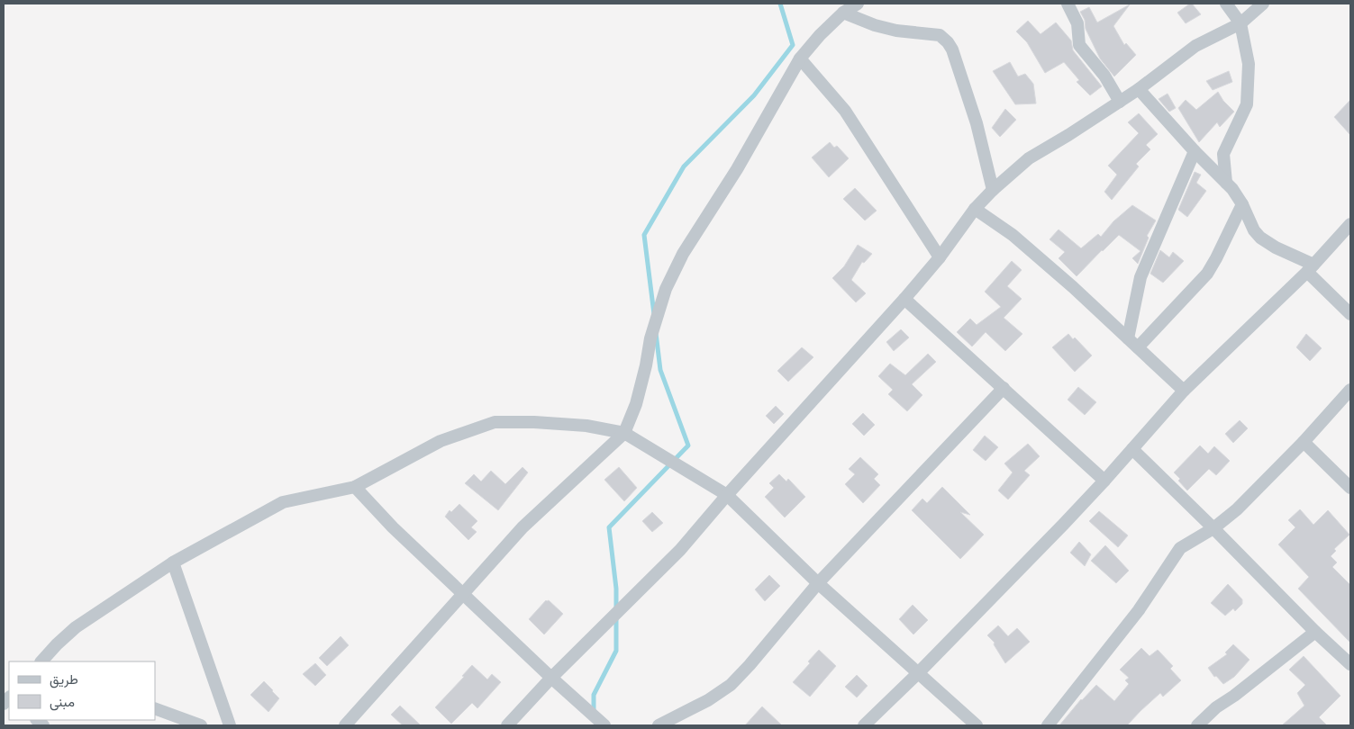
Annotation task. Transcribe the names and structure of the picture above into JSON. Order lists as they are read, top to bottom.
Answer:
{
  "legend": ["طريق", "مبنى"]
}
